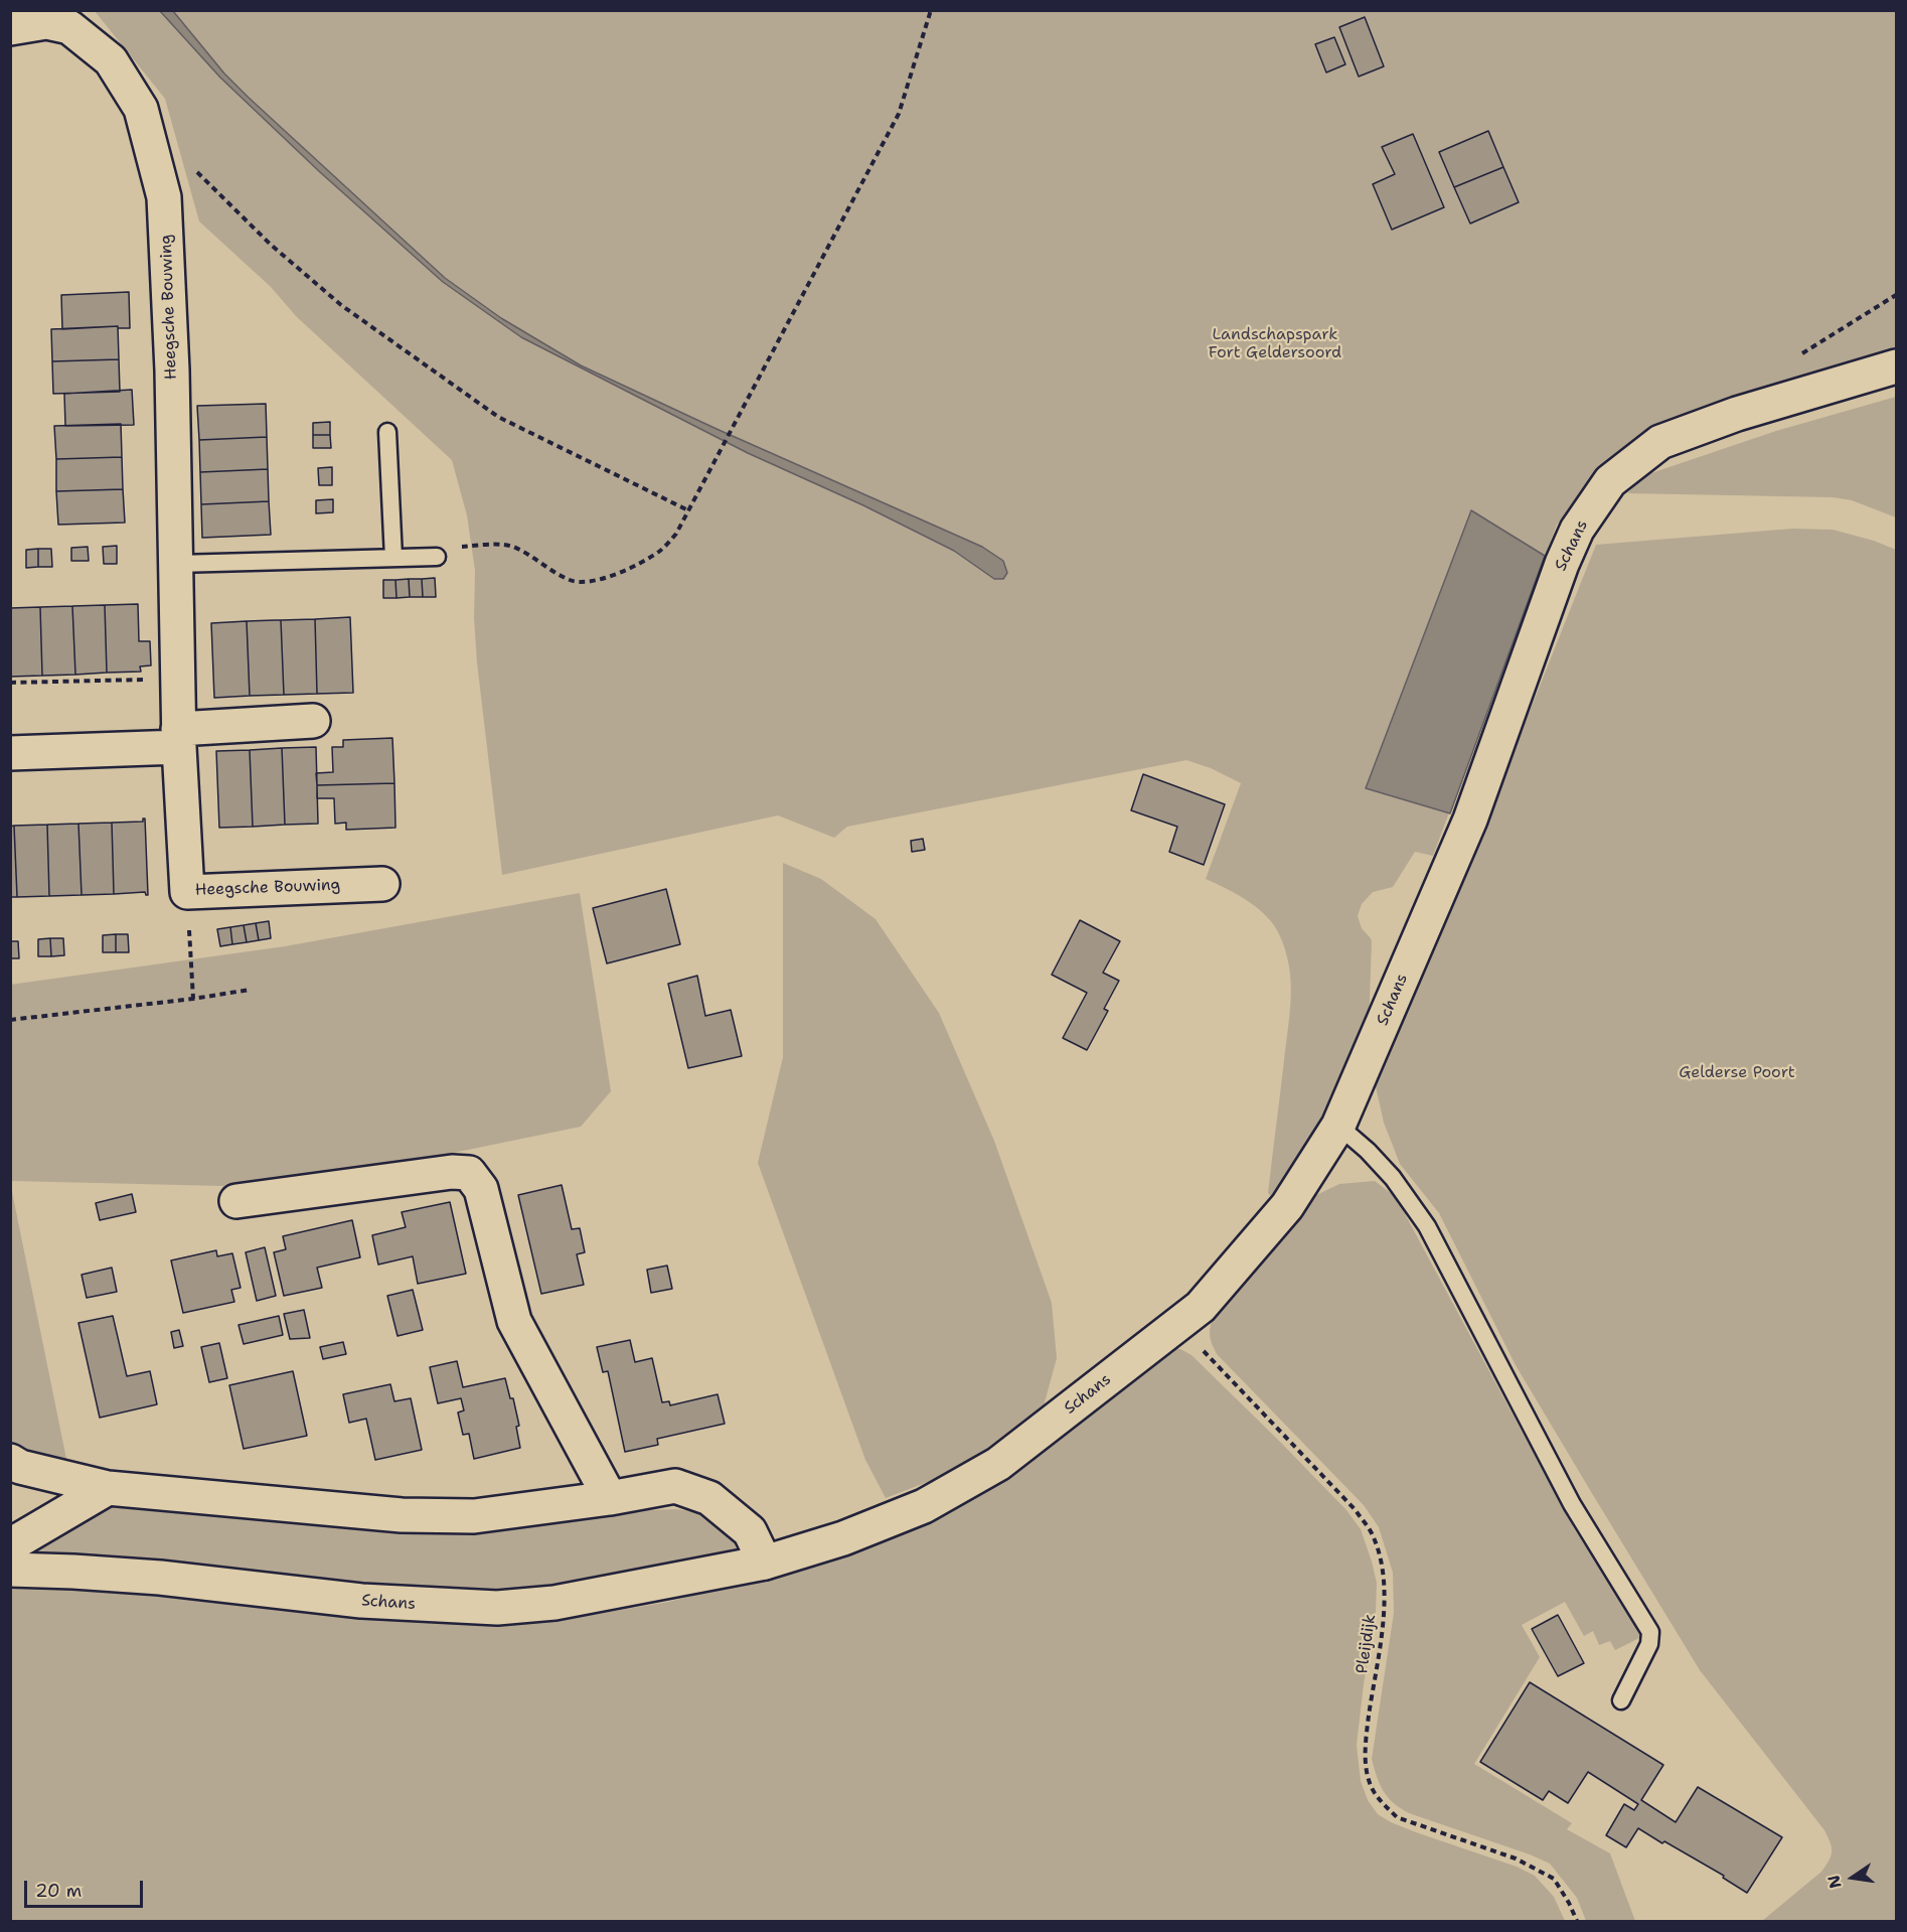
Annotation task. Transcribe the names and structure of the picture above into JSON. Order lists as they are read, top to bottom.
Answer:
{
  "streets": {
    "street": ["Heegsche Bouwing", "Schans"],
    "path": ["Pleijdijk"]
  },
  "crossings": [
    ["Schans", "Pleijdijk"]
  ],
  "parks": ["Landschapspark Fort Geldersoord", "Gelderse Poort"],
  "scale_bar": "20 m",
  "north": "left"
}
